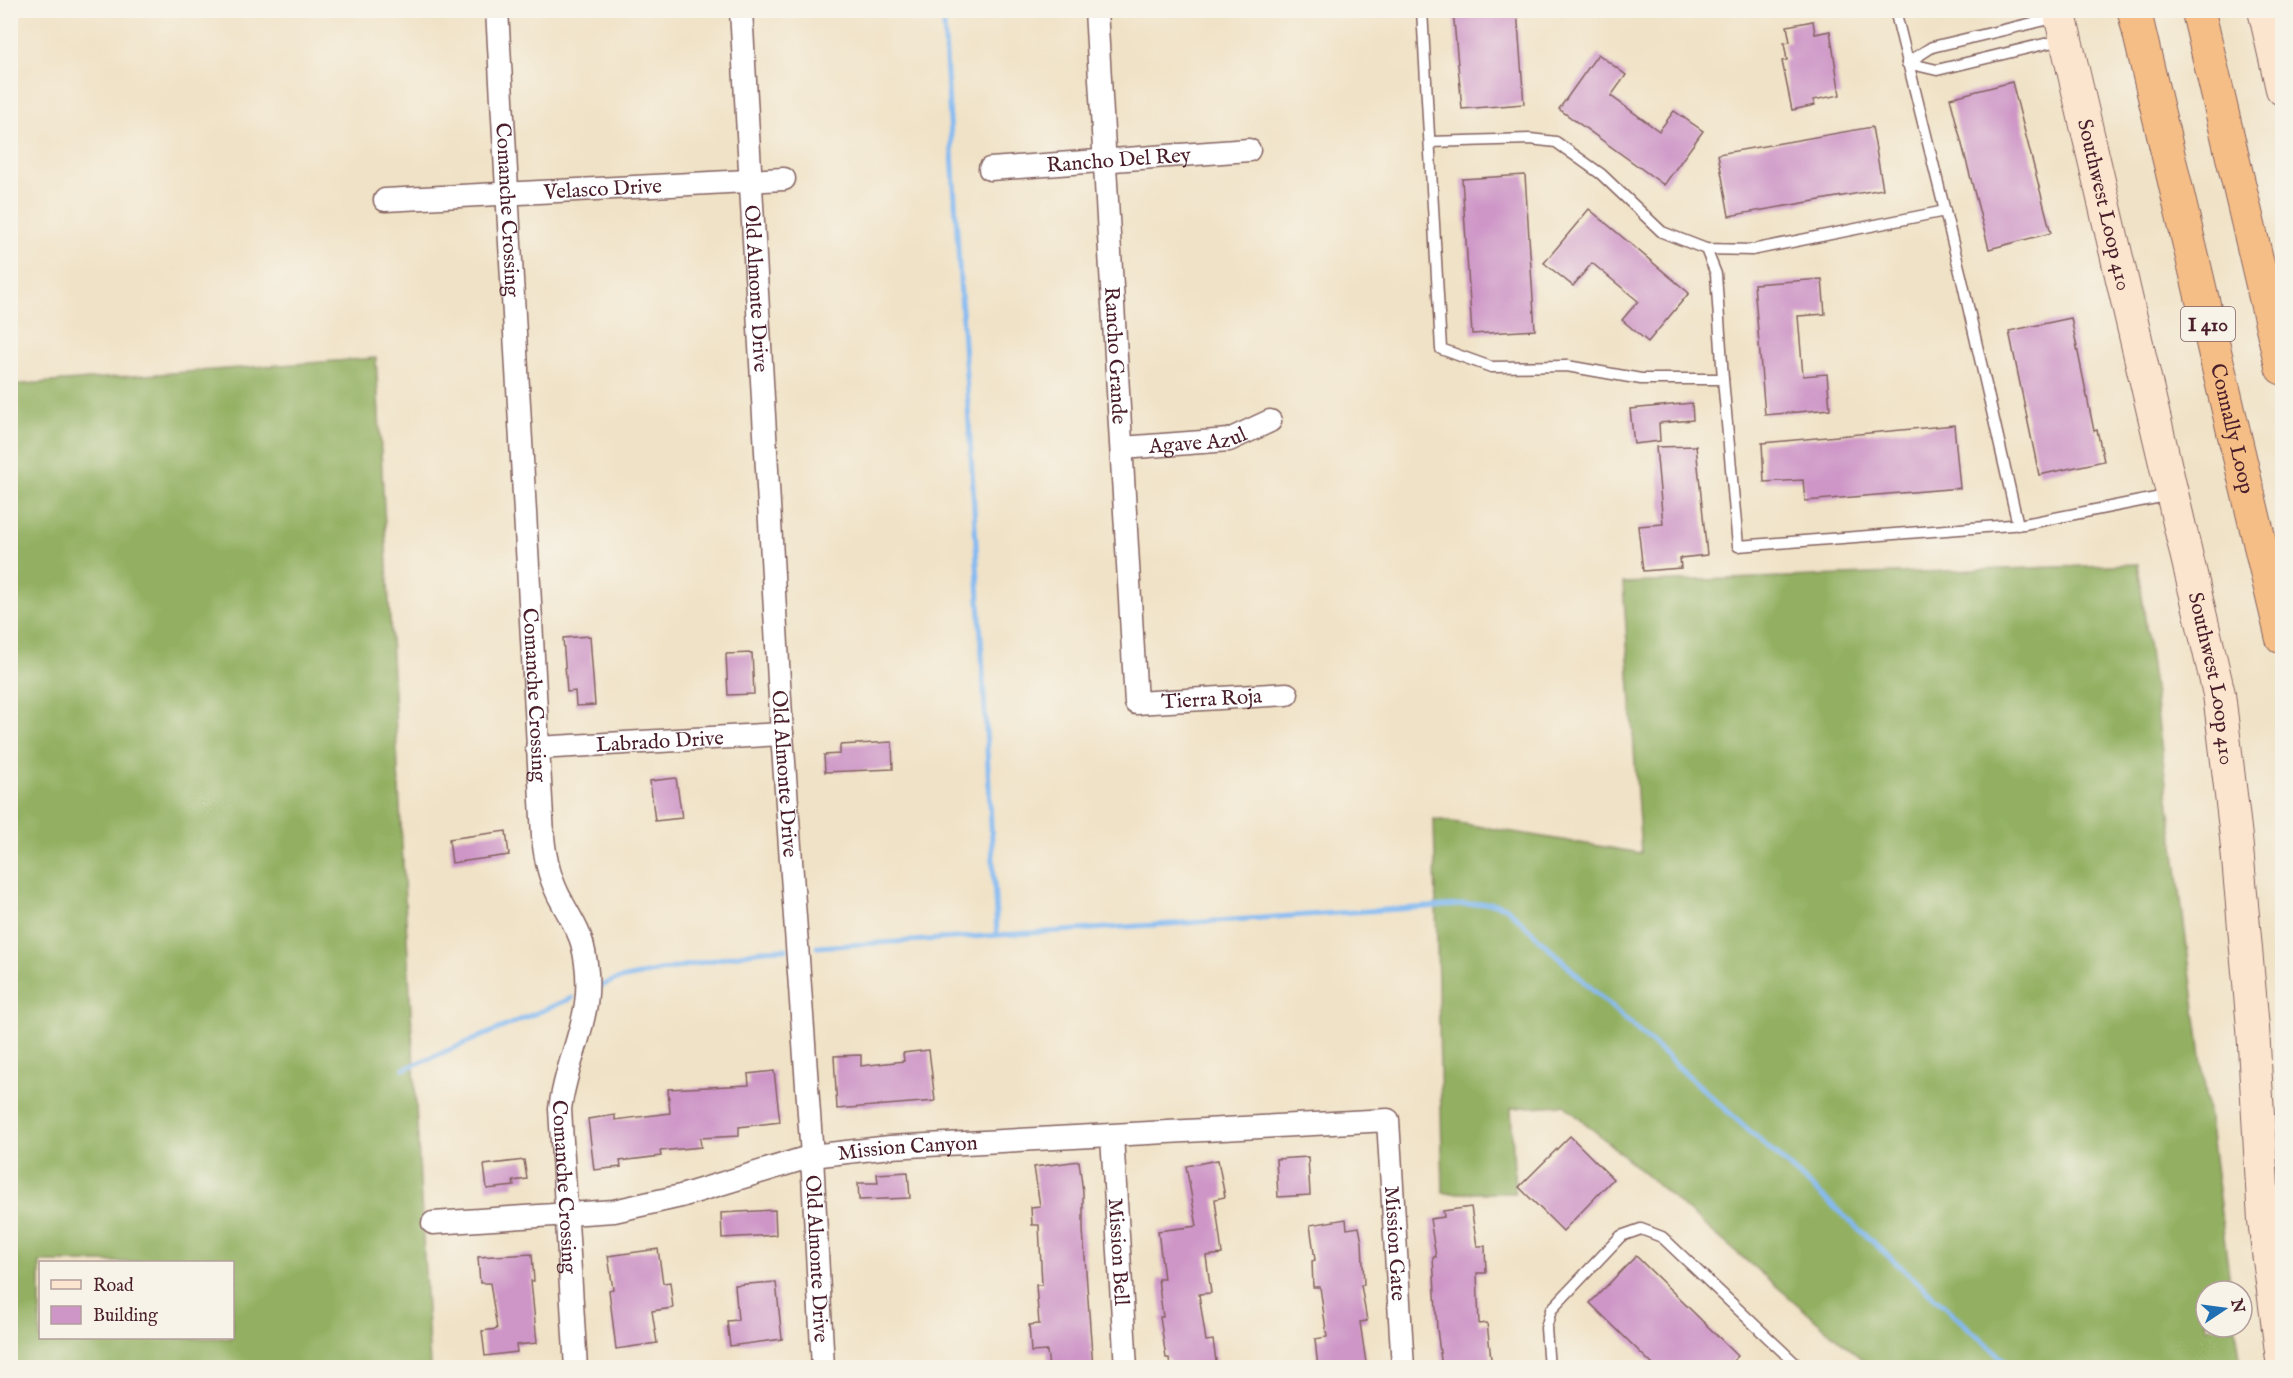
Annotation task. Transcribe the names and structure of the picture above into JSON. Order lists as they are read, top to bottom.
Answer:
{
  "streets": {
    "highway": ["I 410", "Connally Loop"],
    "main road": ["Southwest Loop 410"],
    "street": [
      "Rancho Del Rey",
      "Velasco Drive",
      "Comanche Crossing",
      "Old Almonte Drive",
      "Rancho Grande",
      "Agave Azul",
      "Tierra Roja",
      "Labrado Drive",
      "Mission Canyon",
      "Mission Gate",
      "Mission Bell"
    ]
  },
  "crossings": [
    ["Rancho Del Rey", "Rancho Grande"],
    ["Velasco Drive", "Comanche Crossing"],
    ["Velasco Drive", "Old Almonte Drive"],
    ["Comanche Crossing", "Labrado Drive"],
    ["Comanche Crossing", "Mission Canyon"],
    ["Old Almonte Drive", "Labrado Drive"],
    ["Old Almonte Drive", "Mission Canyon"],
    ["Rancho Grande", "Agave Azul"],
    ["Rancho Grande", "Tierra Roja"],
    ["Mission Canyon", "Mission Gate"],
    ["Mission Canyon", "Mission Bell"]
  ],
  "legend": ["Road", "Building"],
  "north": "right"
}
